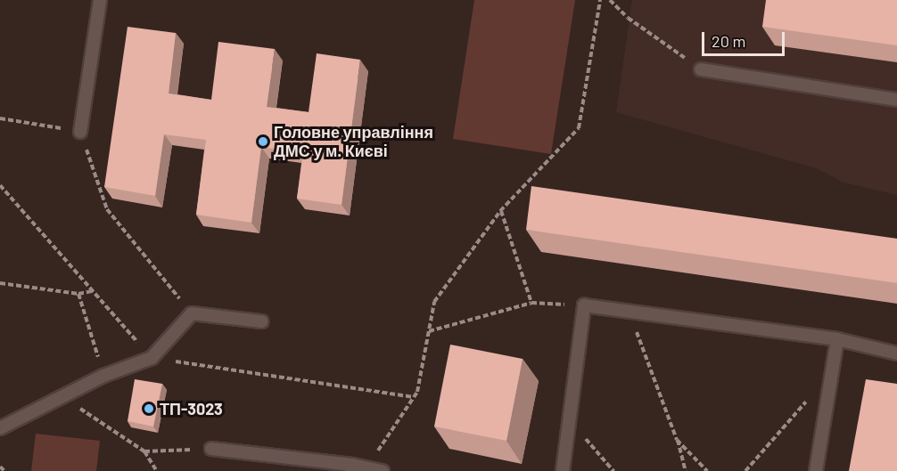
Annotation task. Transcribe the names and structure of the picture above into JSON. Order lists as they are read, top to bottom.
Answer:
{
  "places": ["Головне управління ДМС у м. Києві", "ТП-3023"],
  "scale_bar": "20 m"
}
